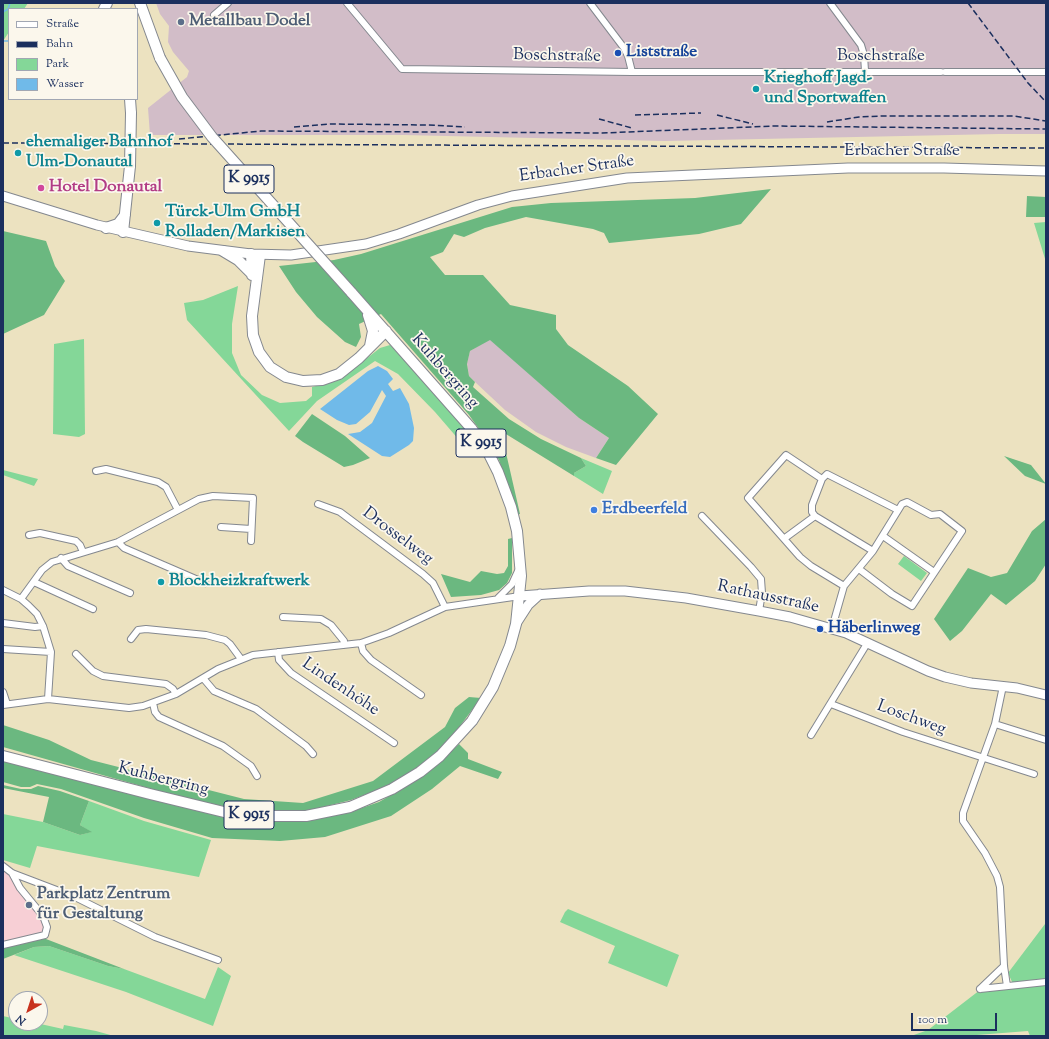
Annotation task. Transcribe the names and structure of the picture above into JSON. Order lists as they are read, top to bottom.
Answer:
{
  "streets": {
    "main road": [
      "Erbacher Straße",
      "K 9915",
      "Kuhbergring",
      "Rathausstraße"
    ],
    "street": [
      "Boschstraße",
      "Drosselweg",
      "Lindenhöhe",
      "Loschweg"
    ]
  },
  "crossings": [
    ["Kuhbergring", "Rathausstraße"],
    ["Kuhbergring", "Lindenhöhe"],
    ["Drosselweg", "Lindenhöhe"],
    ["Rathausstraße", "Lindenhöhe"]
  ],
  "places": [
    "Metallbau Dodel",
    "Liststraße",
    "Krieghoff Jagd- und Sportwaffen",
    "ehemaliger Bahnhof Ulm-Donautal",
    "Hotel Donautal",
    "Türck-Ulm GmbH Rolladen/Markisen",
    "Erdbeerfeld",
    "Blockheizkraftwerk",
    "Häberlinweg",
    "Parkplatz Zentrum für Gestaltung"
  ],
  "legend": [
    "Straße",
    "Bahn",
    "Park",
    "Wasser"
  ],
  "scale_bar": "100 m",
  "north": "bottom left"
}
